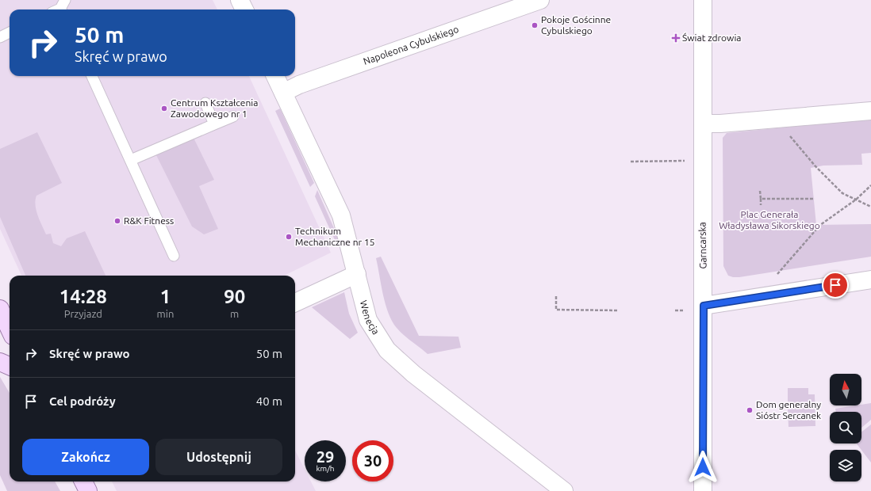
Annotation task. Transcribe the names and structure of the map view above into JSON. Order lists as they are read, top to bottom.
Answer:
{
  "streets": {
    "street": ["Napoleona Cybulskiego", "Garncarska", "Wenecja"]
  },
  "crossings": [
    ["Napoleona Cybulskiego", "Wenecja"]
  ],
  "parks": ["Plac Generała Władysława Sikorskiego"],
  "places": {
    "other": [
      "Pokoje Gościnne Cybulskiego",
      "Centrum Kształcenia Zawodowego nr 1",
      "R&K Fitness",
      "Technikum Mechaniczne nr 15",
      "Dom generalny Sióstr Sercanek"
    ],
    "health": ["Świat zdrowia"]
  },
  "north": "top",
  "page": {
    "turn": ["50 m", "Skręć w prawo"],
    "eta": [
      "14:28",
      "Przyjazd",
      "1",
      "min",
      "90",
      "m"
    ],
    "list": [
      {
        "name": "Skręć w prawo",
        "value": "50 m"
      },
      {
        "name": "Cel podróży",
        "value": "40 m"
      }
    ],
    "buttons": ["Zakończ", "Udostępnij"],
    "speed": "29 km/h",
    "limit": "30"
  }
}
